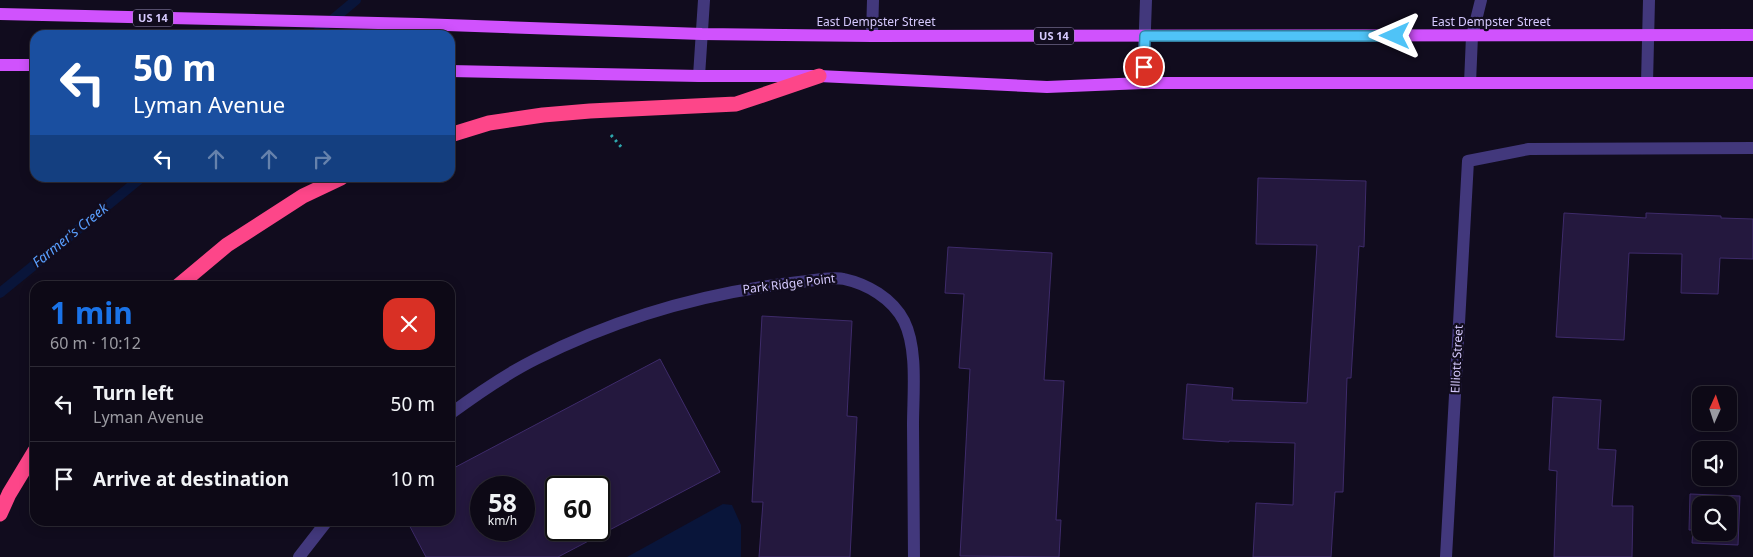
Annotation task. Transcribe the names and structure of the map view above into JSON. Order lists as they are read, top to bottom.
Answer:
{
  "streets": {
    "main road": ["US 14", "East Dempster Street"],
    "street": ["Park Ridge Point", "Elliott Street"]
  },
  "water": ["Farmer's Creek"],
  "north": "top",
  "page": {
    "turn": ["50 m", "Lyman Avenue"],
    "heading": ["1 min", "60 m · 10:12"],
    "list": [
      {
        "name": "Turn left",
        "note": "Lyman Avenue",
        "value": "50 m"
      },
      {
        "name": "Arrive at destination",
        "value": "10 m"
      }
    ],
    "speed": "58 km/h",
    "limit": "60"
  }
}
